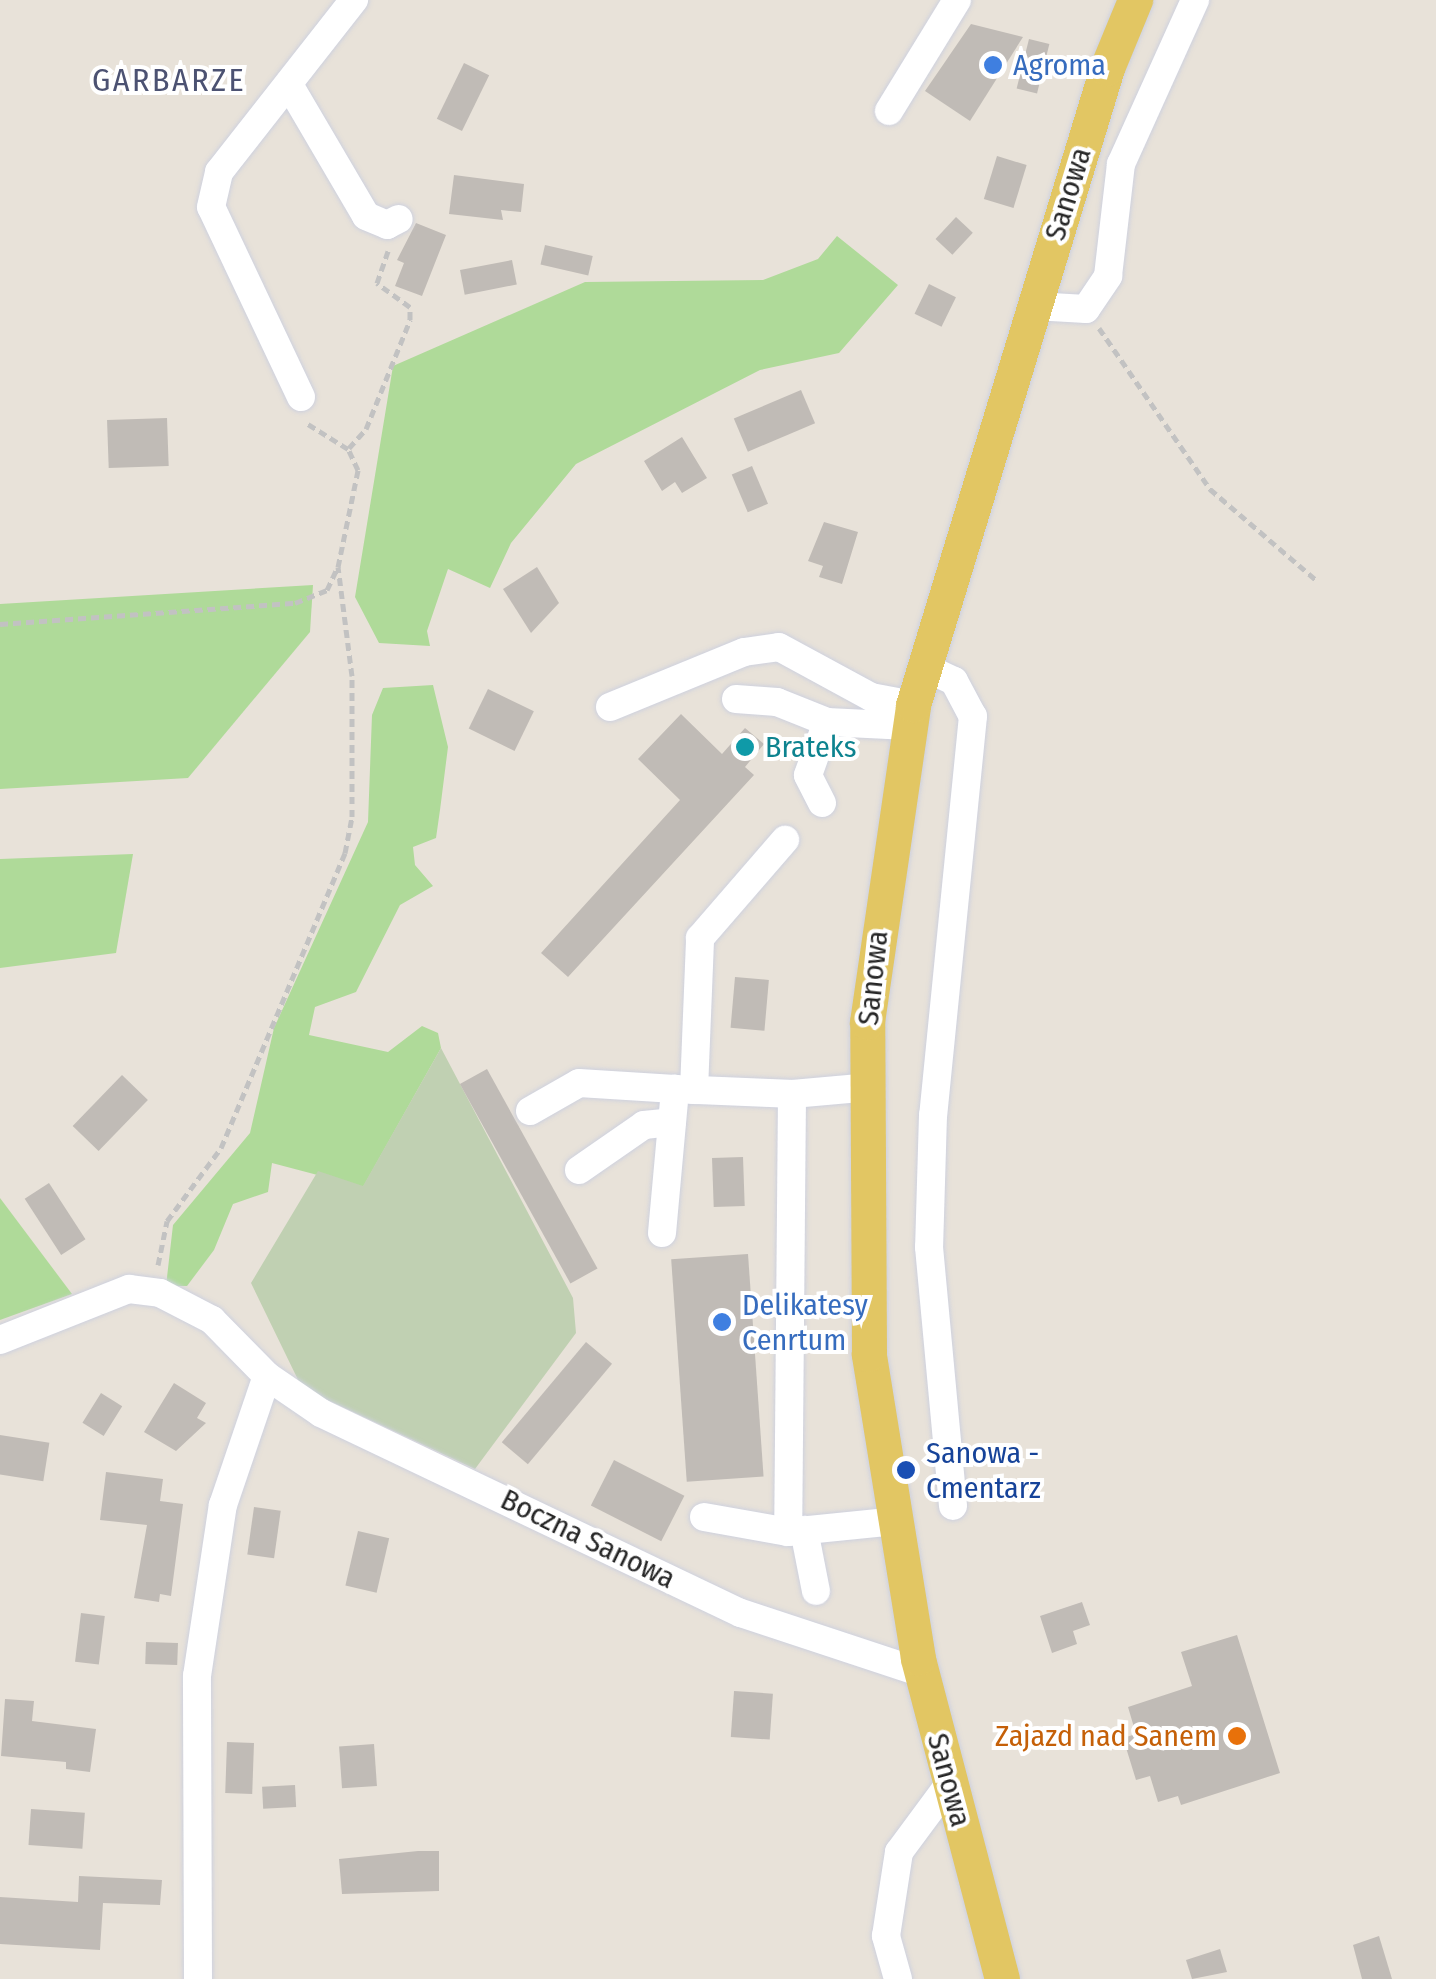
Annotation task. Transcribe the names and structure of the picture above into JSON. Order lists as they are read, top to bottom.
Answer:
{
  "streets": {
    "main road": ["Sanowa"],
    "street": ["Boczna Sanowa"]
  },
  "crossings": [
    ["Sanowa", "Boczna Sanowa"]
  ],
  "districts": ["GARBARZE"],
  "places": [
    "Agroma",
    "Brateks",
    "Delikatesy Cenrtum",
    "Sanowa - Cmentarz",
    "Zajazd nad Sanem"
  ]
}
